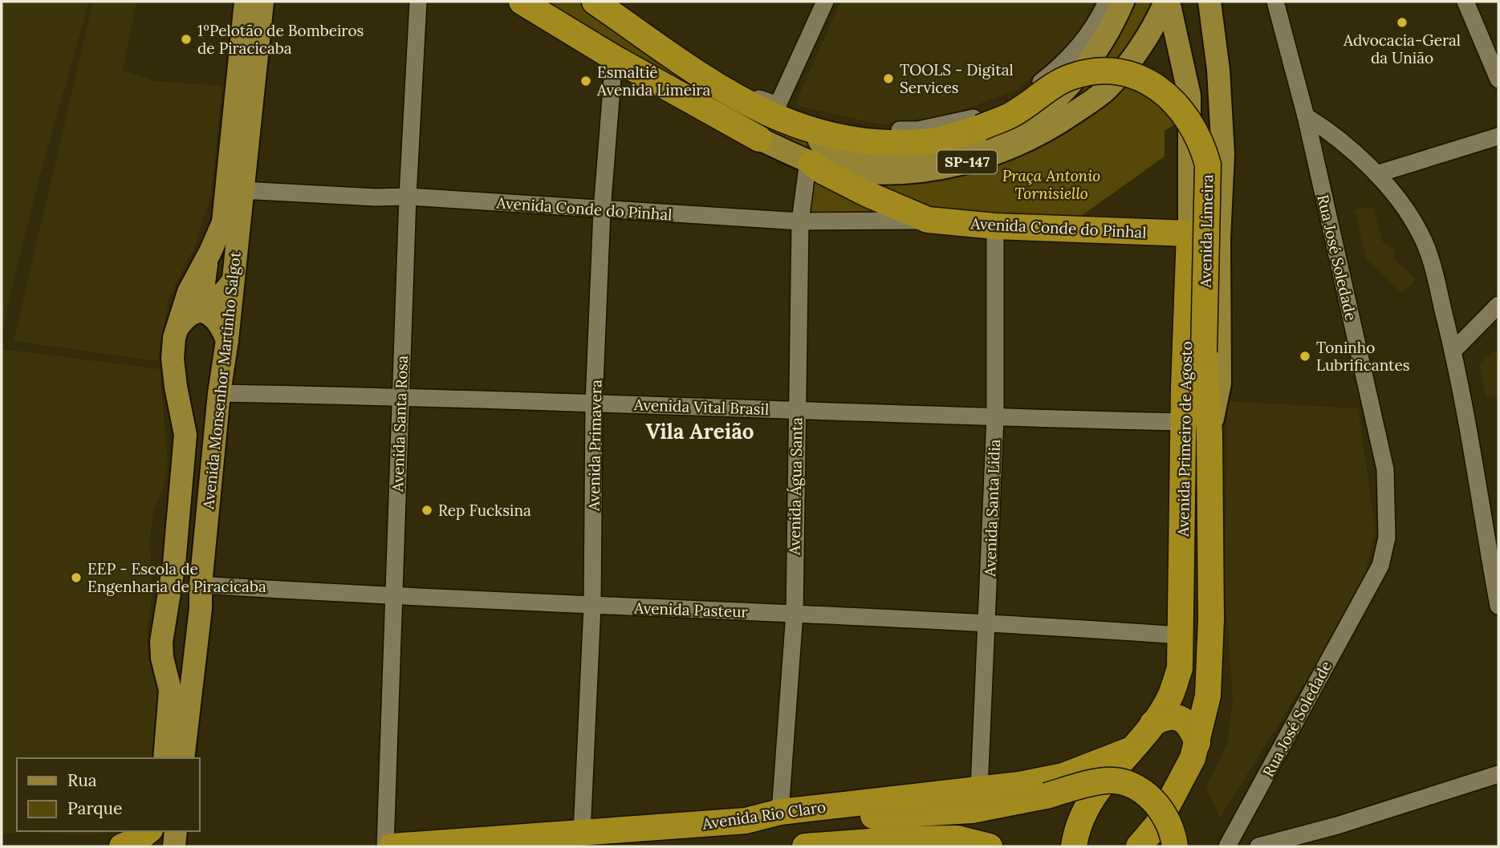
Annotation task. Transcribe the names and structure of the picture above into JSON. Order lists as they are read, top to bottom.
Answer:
{
  "streets": {
    "highway": [
      "SP-147",
      "Avenida Conde do Pinhal",
      "Avenida Limeira",
      "Avenida Primeiro de Agosto",
      "Avenida Rio Claro"
    ],
    "main road": ["Avenida Monsenhor Martinho Salgot"],
    "street": [
      "Rua José Soledade",
      "Avenida Vital Brasil",
      "Avenida Santa Rosa",
      "Avenida Primavera",
      "Avenida Água Santa",
      "Avenida Santa Lidia",
      "Avenida Pasteur"
    ]
  },
  "crossings": [
    ["SP-147", "Avenida Conde do Pinhal"],
    ["SP-147", "Avenida Primeiro de Agosto"],
    ["SP-147", "Avenida Primavera"],
    ["SP-147", "Avenida Água Santa"],
    ["Avenida Conde do Pinhal", "Avenida Monsenhor Martinho Salgot"],
    ["Avenida Conde do Pinhal", "Avenida Santa Rosa"],
    ["Avenida Conde do Pinhal", "Avenida Primeiro de Agosto"],
    ["Avenida Conde do Pinhal", "Avenida Primavera"],
    ["Avenida Conde do Pinhal", "Avenida Água Santa"],
    ["Avenida Conde do Pinhal", "Avenida Santa Lidia"],
    ["Avenida Limeira", "Avenida Primeiro de Agosto"],
    ["Avenida Monsenhor Martinho Salgot", "Avenida Vital Brasil"],
    ["Avenida Monsenhor Martinho Salgot", "Avenida Pasteur"],
    ["Avenida Vital Brasil", "Avenida Santa Rosa"],
    ["Avenida Vital Brasil", "Avenida Primeiro de Agosto"],
    ["Avenida Vital Brasil", "Avenida Primavera"],
    ["Avenida Vital Brasil", "Avenida Água Santa"],
    ["Avenida Vital Brasil", "Avenida Santa Lidia"],
    ["Avenida Santa Rosa", "Avenida Pasteur"],
    ["Avenida Primeiro de Agosto", "Avenida Pasteur"],
    ["Avenida Primeiro de Agosto", "Avenida Rio Claro"],
    ["Avenida Primavera", "Avenida Pasteur"],
    ["Avenida Primavera", "Avenida Rio Claro"],
    ["Avenida Água Santa", "Avenida Pasteur"],
    ["Avenida Água Santa", "Avenida Rio Claro"],
    ["Avenida Santa Lidia", "Avenida Pasteur"],
    ["Avenida Santa Lidia", "Avenida Rio Claro"]
  ],
  "districts": ["Vila Areião"],
  "parks": ["Praça Antonio Tornisiello"],
  "places": [
    "Advocacia-Geral da União",
    "1ºPelotão de Bombeiros de Piracicaba",
    "TOOLS - Digital Services",
    "Esmaltiê Avenida Limeira",
    "Toninho Lubrificantes",
    "Rep Fucksina",
    "EEP - Escola de Engenharia de Piracicaba"
  ],
  "legend": ["Rua", "Parque"]
}
